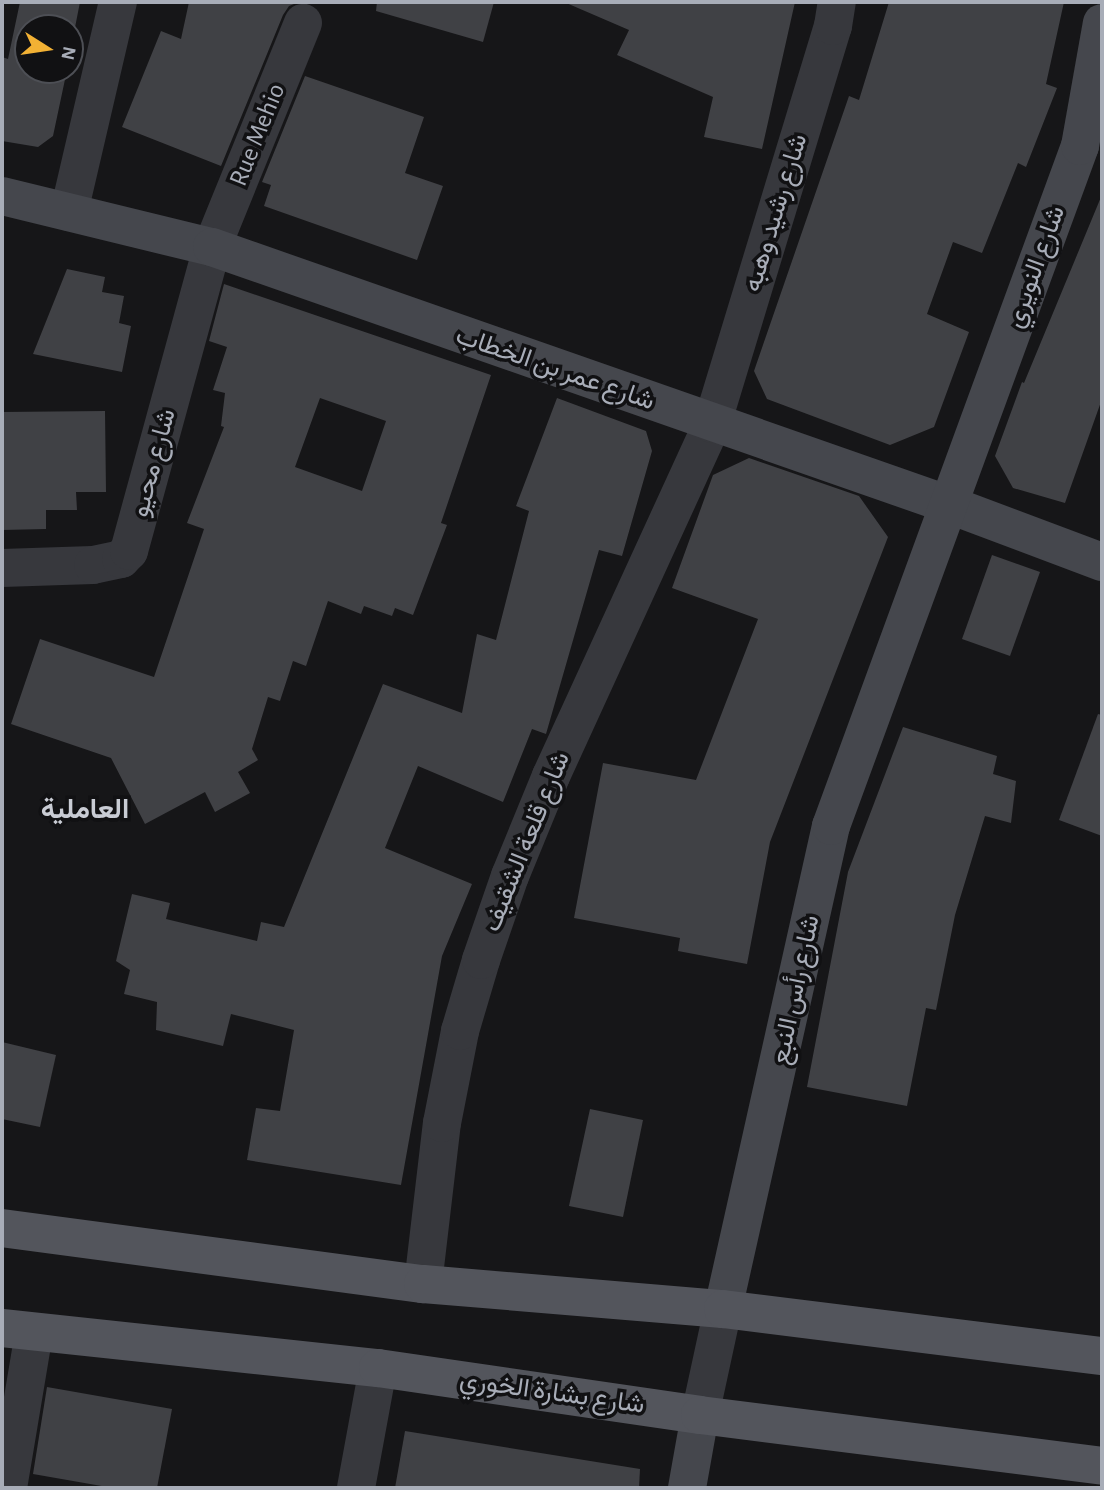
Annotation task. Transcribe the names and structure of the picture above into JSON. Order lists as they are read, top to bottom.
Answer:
{
  "streets": {
    "main road": ["شارع بشارة الخوري"],
    "street": [
      "Rue Mehio",
      "شارع رشيد وهبه",
      "شارع النويري",
      "شارع عمر بن الخطاب",
      "شارع محيو",
      "شارع قلعة الشقيف",
      "شارع رأس النبع"
    ]
  },
  "crossings": [
    ["Rue Mehio", "شارع عمر بن الخطاب"],
    ["Rue Mehio", "شارع محيو"],
    ["شارع رشيد وهبه", "شارع عمر بن الخطاب"],
    ["شارع رشيد وهبه", "شارع قلعة الشقيف"],
    ["شارع النويري", "شارع عمر بن الخطاب"],
    ["شارع النويري", "شارع رأس النبع"],
    ["شارع عمر بن الخطاب", "شارع محيو"],
    ["شارع عمر بن الخطاب", "شارع قلعة الشقيف"],
    ["شارع عمر بن الخطاب", "شارع رأس النبع"],
    ["شارع رأس النبع", "شارع بشارة الخوري"]
  ],
  "districts": ["العاملية"],
  "north": "right"
}
